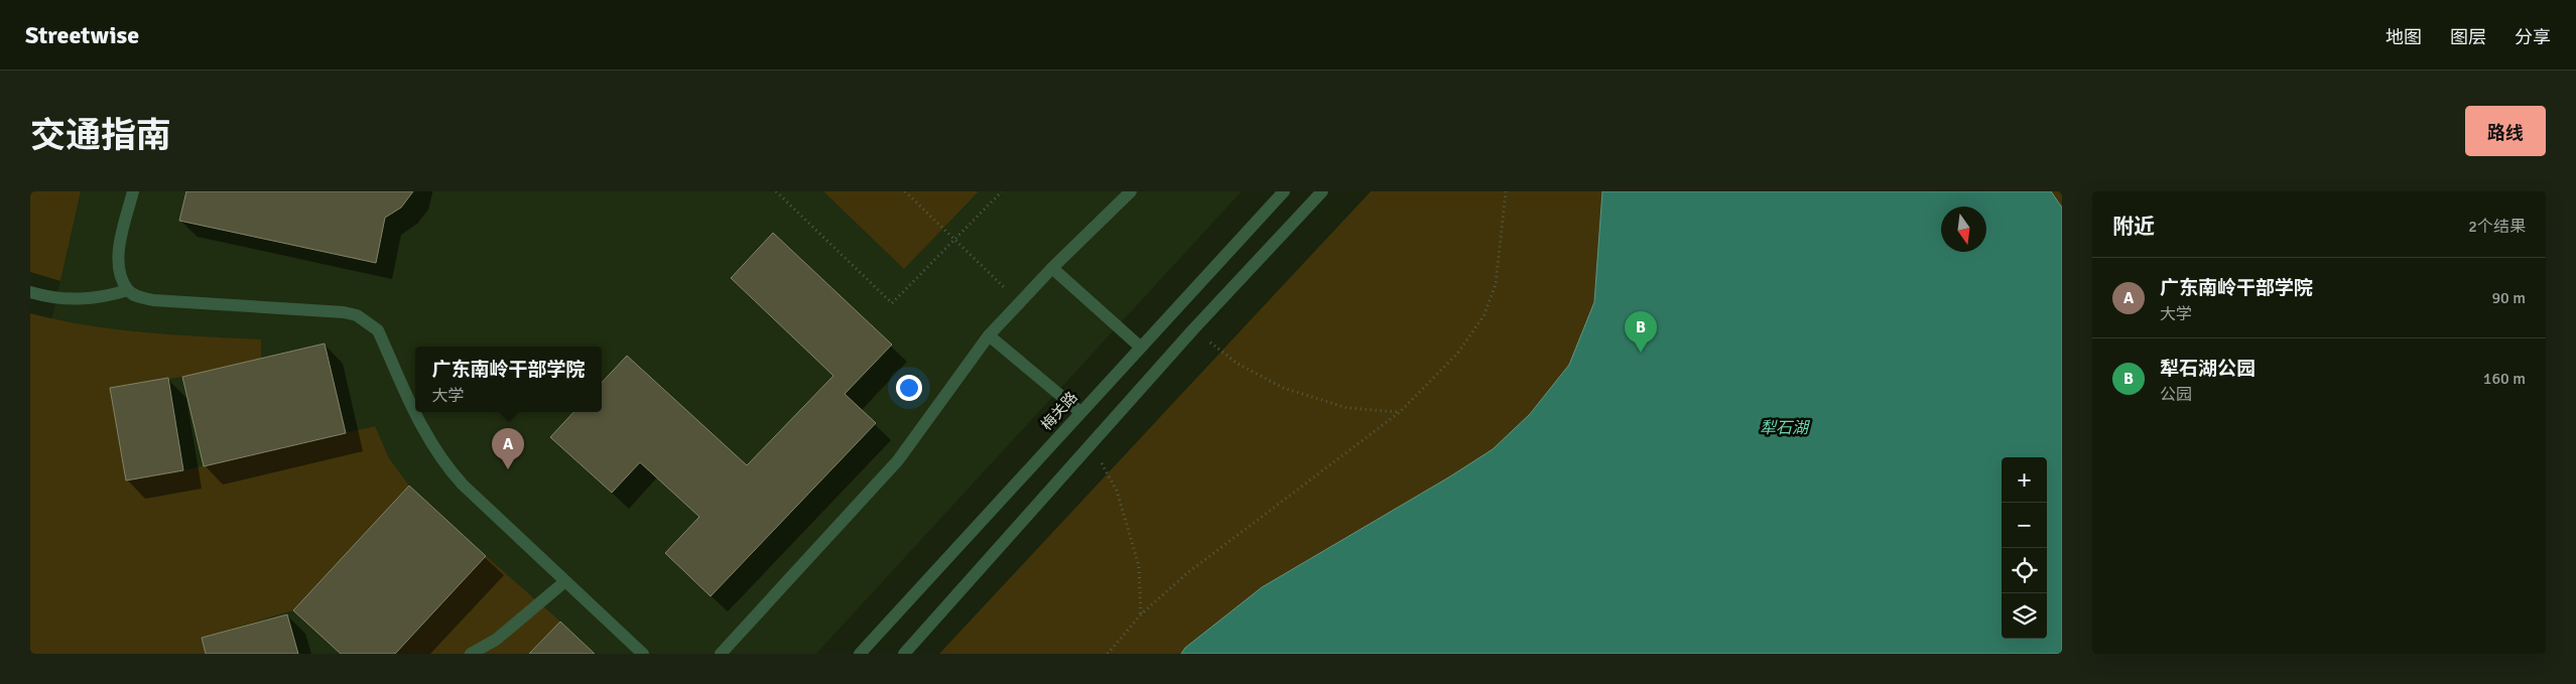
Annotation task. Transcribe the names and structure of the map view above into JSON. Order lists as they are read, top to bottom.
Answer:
{
  "streets": {
    "street": ["梅关路"]
  },
  "water": ["犁石湖"],
  "north": "bottom",
  "page": {
    "header": "Streetwise",
    "nav": ["地图", "图层", "分享"],
    "title": "交通指南",
    "buttons": "路线",
    "heading": ["附近", "2个结果"],
    "list": [
      {
        "mark": "A",
        "name": "广东南岭干部学院",
        "note": "大学",
        "value": "90 m"
      },
      {
        "mark": "B",
        "name": "犁石湖公园",
        "note": "公园",
        "value": "160 m"
      }
    ],
    "pins": ["B", "A"],
    "popup": ["广东南岭干部学院", "大学"],
    "map_buttons": ["+", "−"]
  }
}
